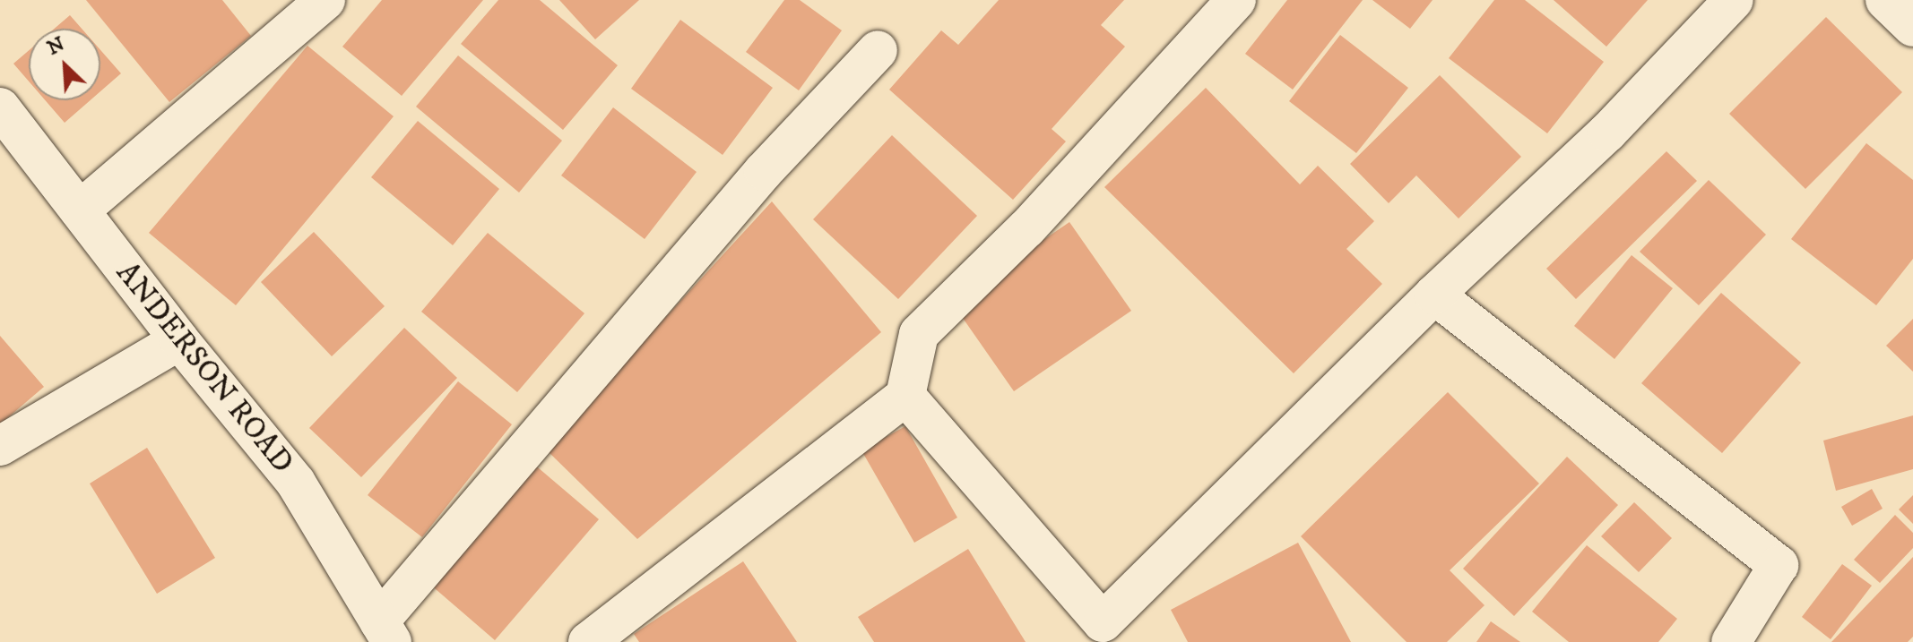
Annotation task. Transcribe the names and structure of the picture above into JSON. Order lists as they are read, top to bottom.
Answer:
{
  "streets": {
    "street": ["ANDERSON ROAD"]
  },
  "north": "top left"
}
